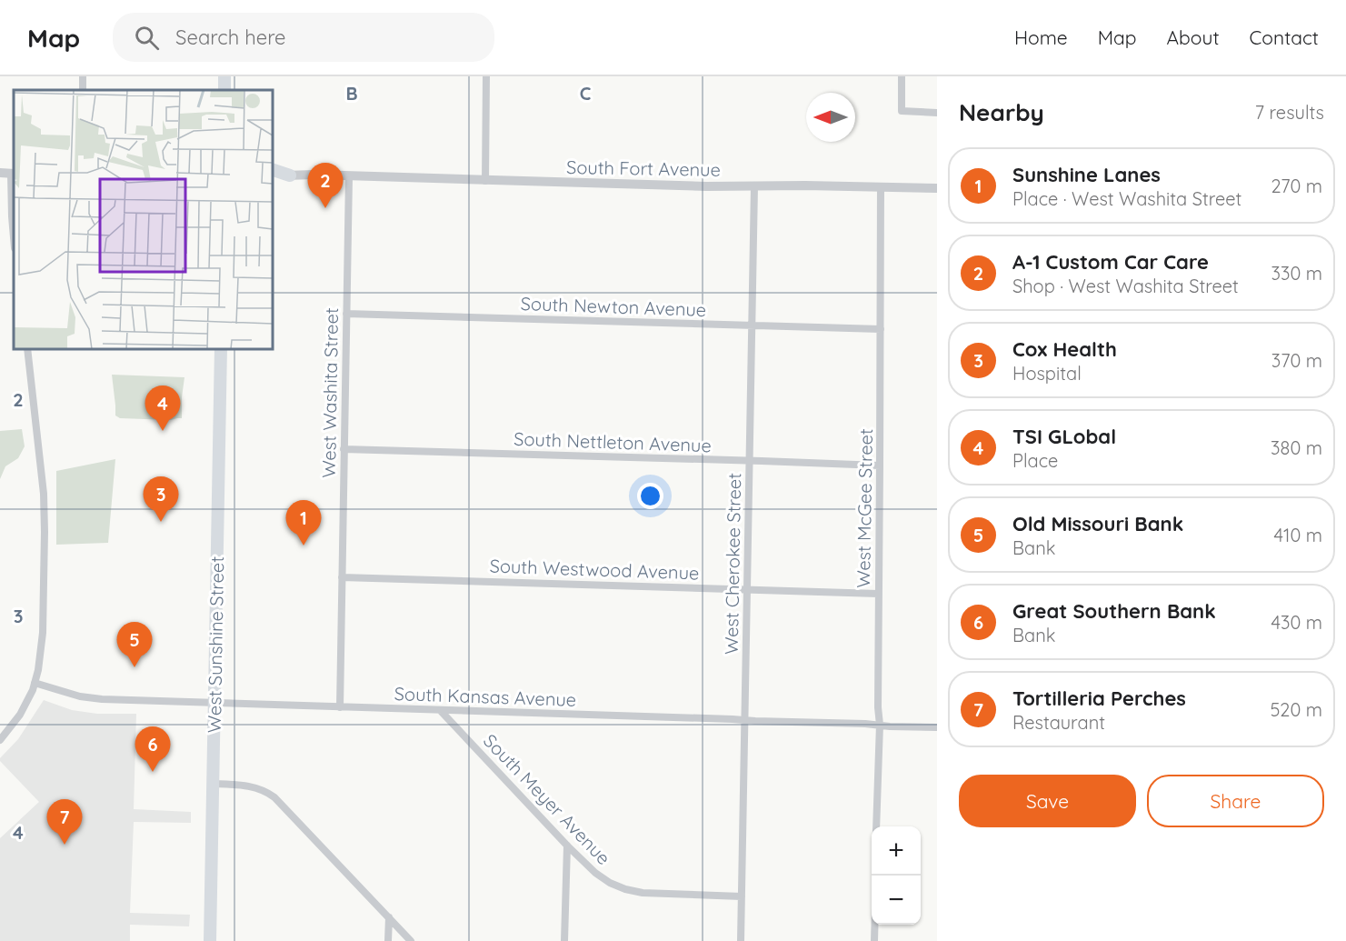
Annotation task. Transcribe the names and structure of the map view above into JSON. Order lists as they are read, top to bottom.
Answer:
{
  "streets": {
    "main road": ["West Sunshine Street"],
    "street": [
      "South Fort Avenue",
      "South Newton Avenue",
      "West Washita Street",
      "South Nettleton Avenue",
      "West McGee Street",
      "West Cherokee Street",
      "South Westwood Avenue",
      "South Kansas Avenue",
      "South Meyer Avenue"
    ]
  },
  "crossings": [
    ["South Fort Avenue", "West Washita Street"],
    ["South Fort Avenue", "West McGee Street"],
    ["South Fort Avenue", "West Cherokee Street"],
    ["South Newton Avenue", "West Washita Street"],
    ["South Newton Avenue", "West McGee Street"],
    ["South Newton Avenue", "West Cherokee Street"],
    ["West Washita Street", "South Nettleton Avenue"],
    ["West Washita Street", "South Westwood Avenue"],
    ["West Washita Street", "South Kansas Avenue"],
    ["South Nettleton Avenue", "West McGee Street"],
    ["South Nettleton Avenue", "West Cherokee Street"],
    ["West McGee Street", "South Westwood Avenue"],
    ["West McGee Street", "South Kansas Avenue"],
    ["West Cherokee Street", "South Westwood Avenue"],
    ["West Cherokee Street", "South Kansas Avenue"],
    ["West Cherokee Street", "South Meyer Avenue"],
    ["West Sunshine Street", "South Kansas Avenue"],
    ["South Kansas Avenue", "South Meyer Avenue"]
  ],
  "north": "left",
  "page": {
    "header": "Map",
    "search": "Search here",
    "nav": [
      "Home",
      "Map",
      "About",
      "Contact"
    ],
    "heading": ["Nearby", "7 results"],
    "list": [
      {
        "mark": "1",
        "name": "Sunshine Lanes",
        "note": "Place · West Washita Street",
        "value": "270 m"
      },
      {
        "mark": "2",
        "name": "A-1 Custom Car Care",
        "note": "Shop · West Washita Street",
        "value": "330 m"
      },
      {
        "mark": "3",
        "name": "Cox Health",
        "note": "Hospital",
        "value": "370 m"
      },
      {
        "mark": "4",
        "name": "TSI GLobal",
        "note": "Place",
        "value": "380 m"
      },
      {
        "mark": "5",
        "name": "Old Missouri Bank",
        "note": "Bank",
        "value": "410 m"
      },
      {
        "mark": "6",
        "name": "Great Southern Bank",
        "note": "Bank",
        "value": "430 m"
      },
      {
        "mark": "7",
        "name": "Tortilleria Perches",
        "note": "Restaurant",
        "value": "520 m"
      }
    ],
    "pins": [
      "2",
      "4",
      "3",
      "1",
      "5",
      "6",
      "7"
    ],
    "buttons": ["Save", "Share"],
    "map_buttons": ["+", "−"]
  },
  "grid": {
    "columns": ["B", "C"],
    "rows": ["2", "3", "4"]
  }
}
